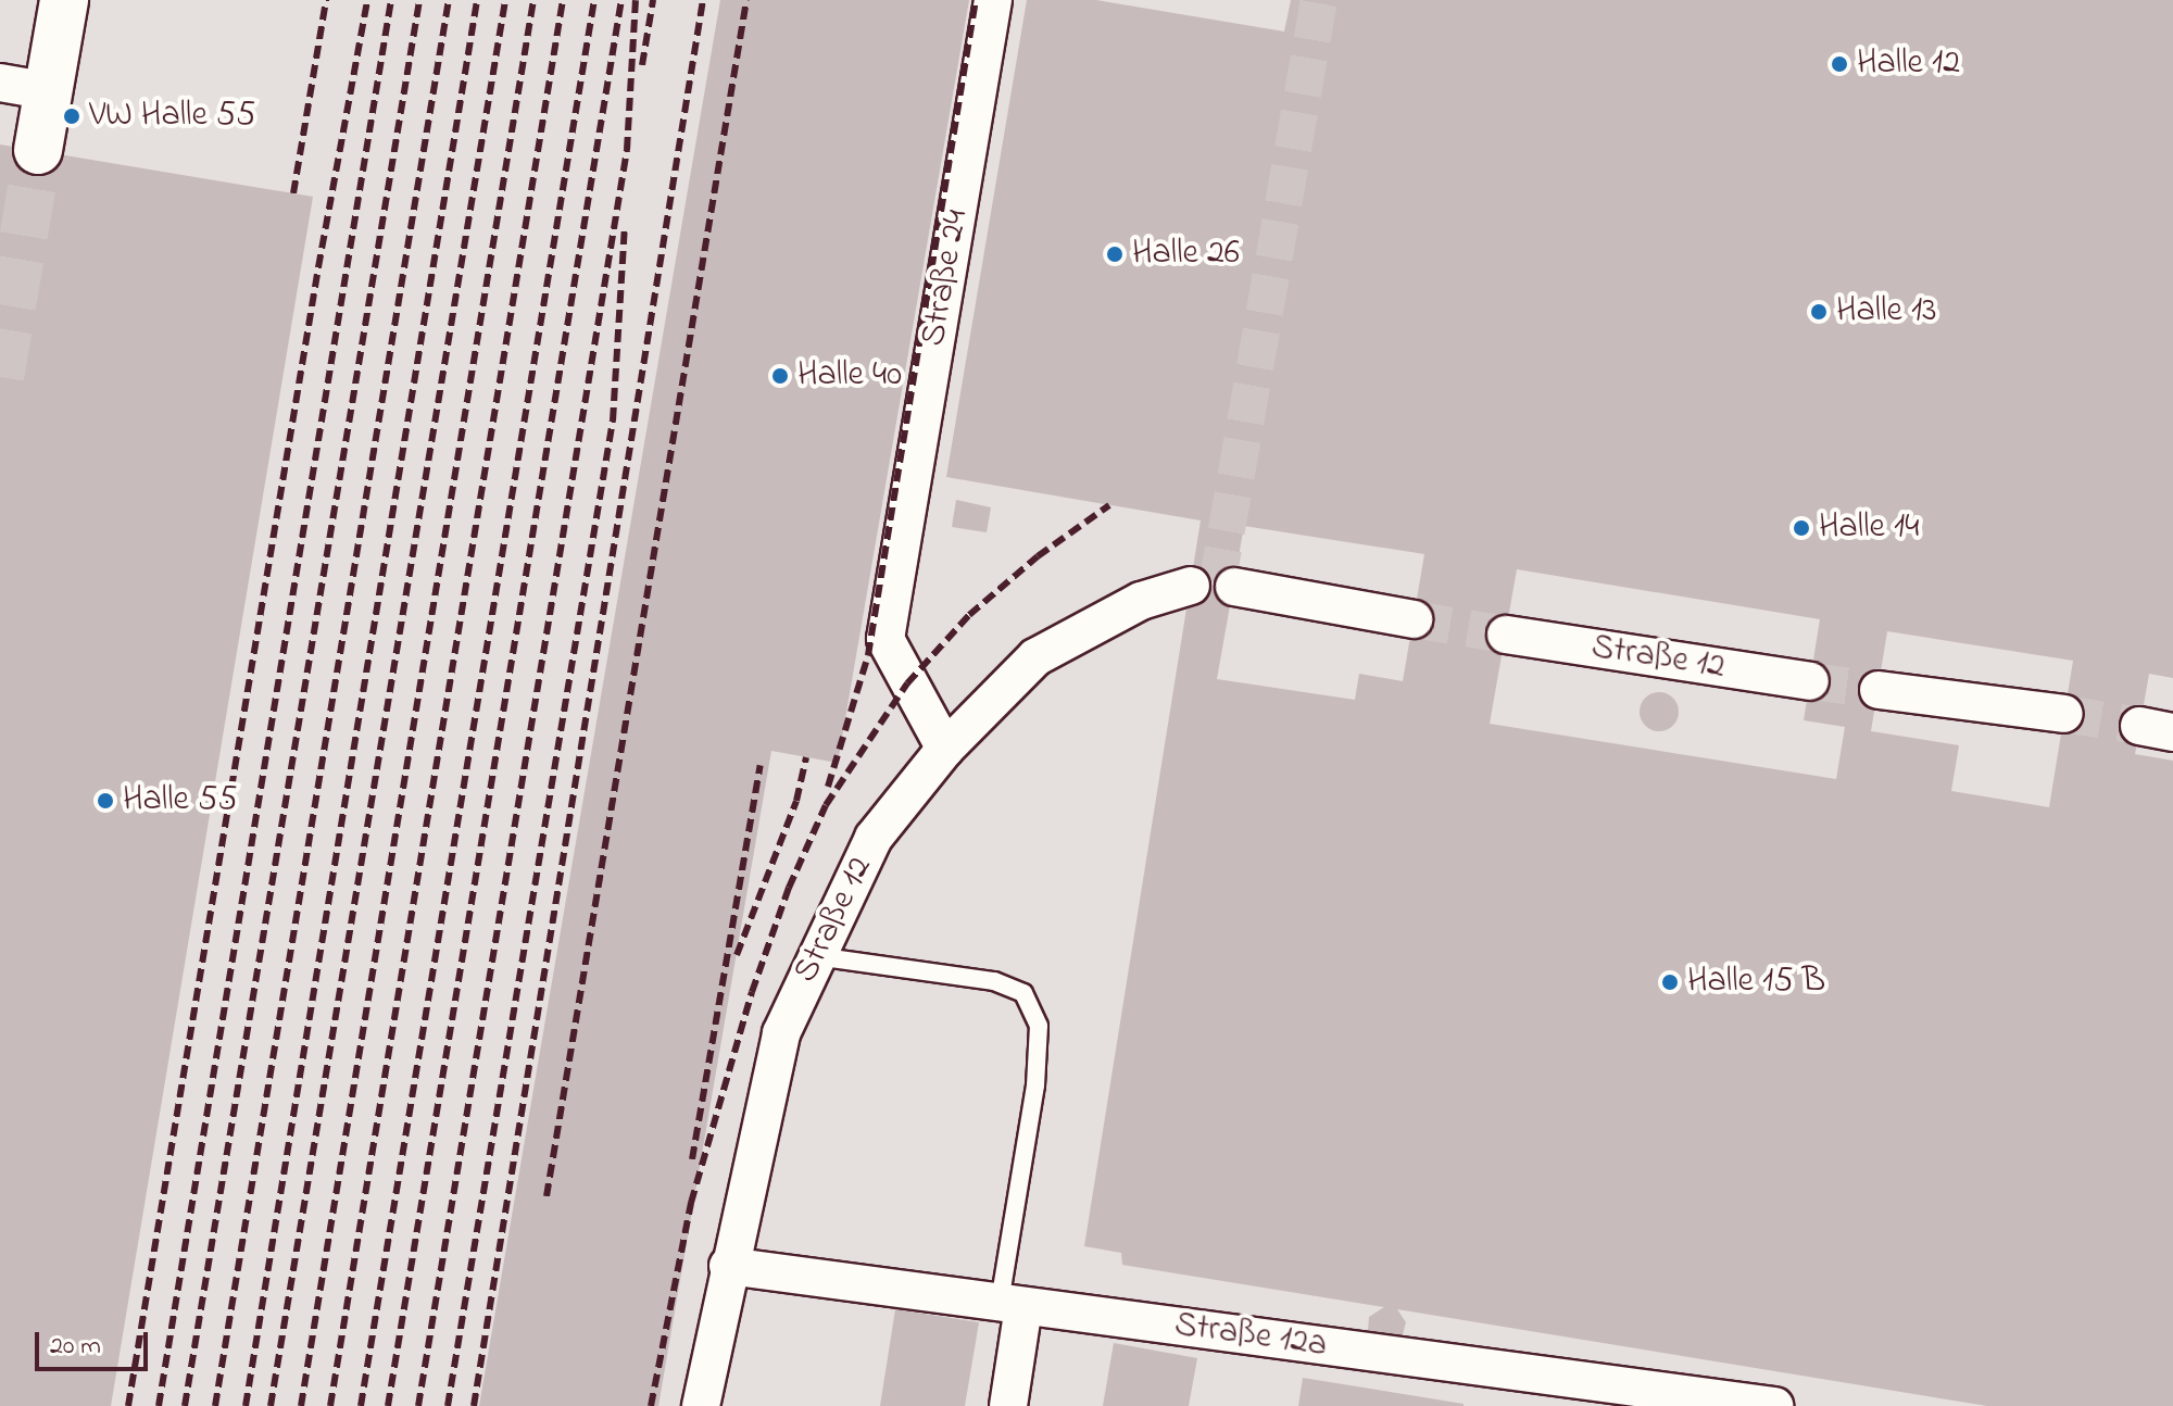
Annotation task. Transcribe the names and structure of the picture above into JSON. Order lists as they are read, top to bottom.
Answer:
{
  "streets": {
    "street": ["Straße 24", "Straße 12", "Straße 12a"]
  },
  "crossings": [
    ["Straße 24", "Straße 12"],
    ["Straße 12", "Straße 12a"]
  ],
  "places": [
    "Halle 12",
    "VW Halle 55",
    "Halle 26",
    "Halle 13",
    "Halle 40",
    "Halle 14",
    "Halle 55",
    "Halle 15 B"
  ],
  "scale_bar": "20 m"
}
